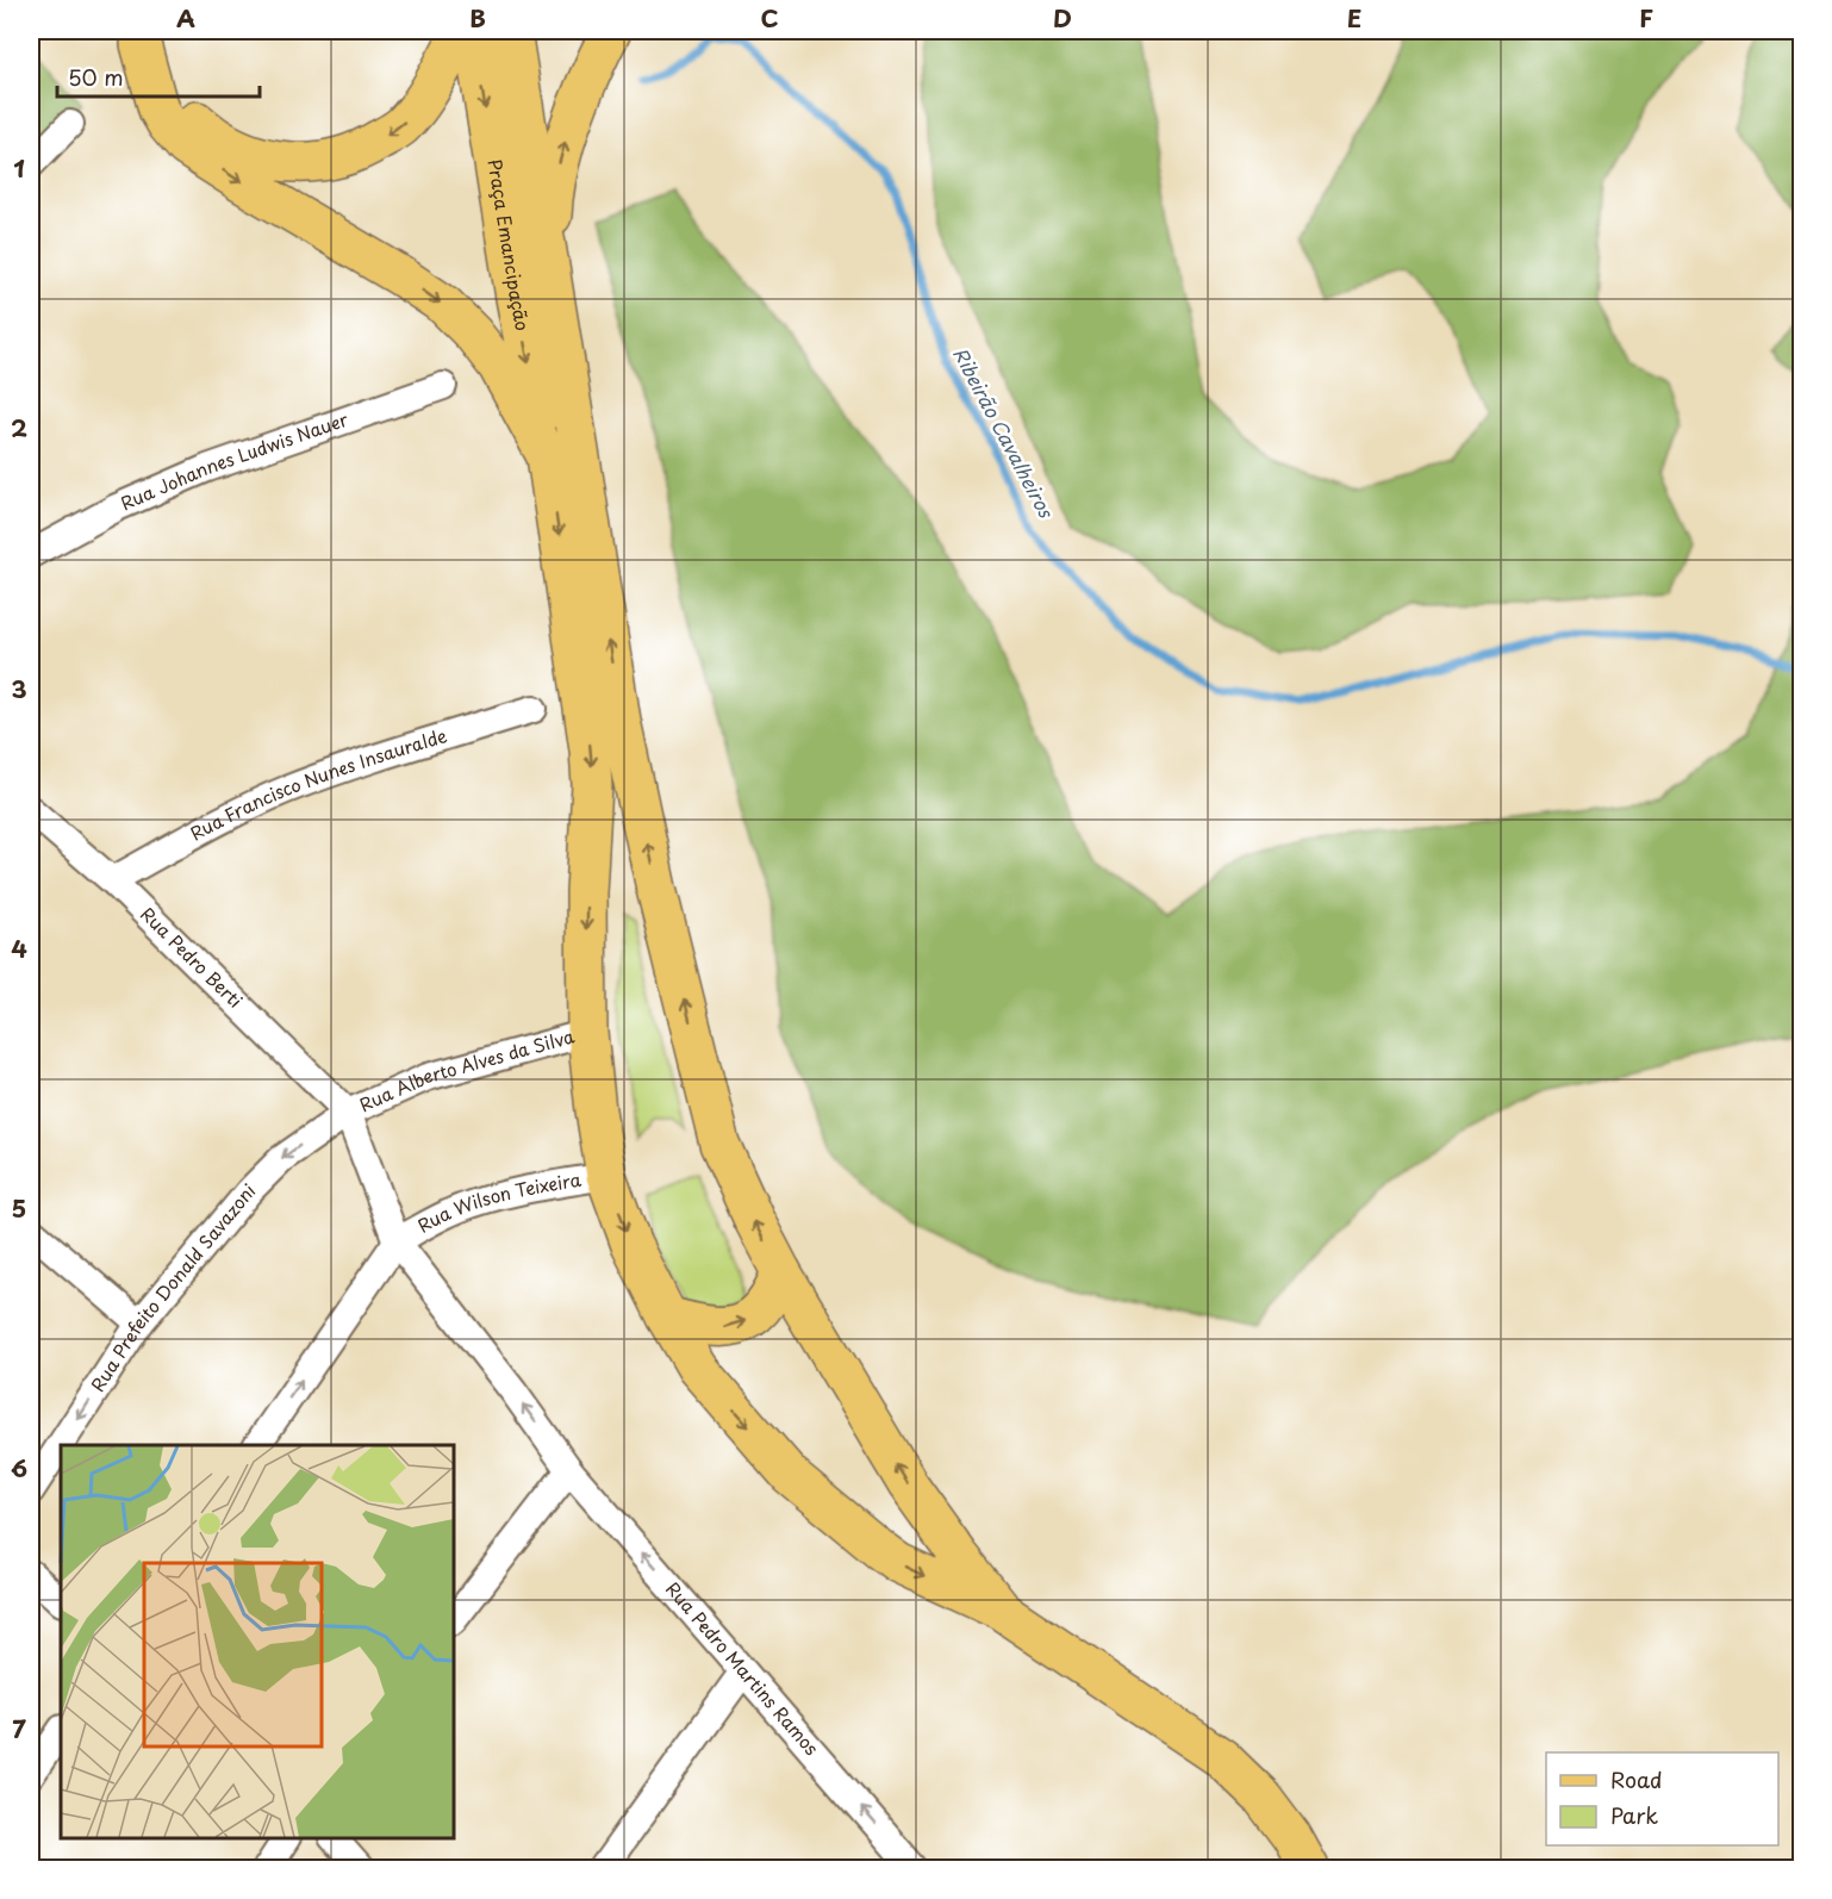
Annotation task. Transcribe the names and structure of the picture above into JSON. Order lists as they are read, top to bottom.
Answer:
{
  "streets": {
    "main road": ["Praça Emancipação"],
    "street": [
      "Rua Johannes Ludwis Nauer",
      "Rua Francisco Nunes Insauralde",
      "Rua Pedro Berti",
      "Rua Alberto Alves da Silva",
      "Rua Wilson Teixeira",
      "Rua Prefeito Donald Savazoni",
      "Rua Pedro Martins Ramos"
    ]
  },
  "crossings": [
    ["Rua Francisco Nunes Insauralde", "Rua Pedro Berti"],
    ["Rua Pedro Berti", "Rua Alberto Alves da Silva"],
    ["Rua Pedro Berti", "Rua Prefeito Donald Savazoni"],
    ["Rua Pedro Berti", "Rua Pedro Martins Ramos"],
    ["Rua Alberto Alves da Silva", "Rua Prefeito Donald Savazoni"],
    ["Rua Alberto Alves da Silva", "Rua Pedro Martins Ramos"],
    ["Rua Wilson Teixeira", "Rua Pedro Martins Ramos"],
    ["Rua Prefeito Donald Savazoni", "Rua Pedro Martins Ramos"]
  ],
  "one_way": ["Rua Pedro Martins Ramos"],
  "water": ["Ribeirão Cavalheiros"],
  "legend": ["Road", "Park"],
  "scale_bar": "50 m",
  "grid": {
    "columns": [
      "A",
      "B",
      "C",
      "D",
      "E",
      "F"
    ],
    "rows": [
      "1",
      "2",
      "3",
      "4",
      "5",
      "6",
      "7"
    ]
  }
}
